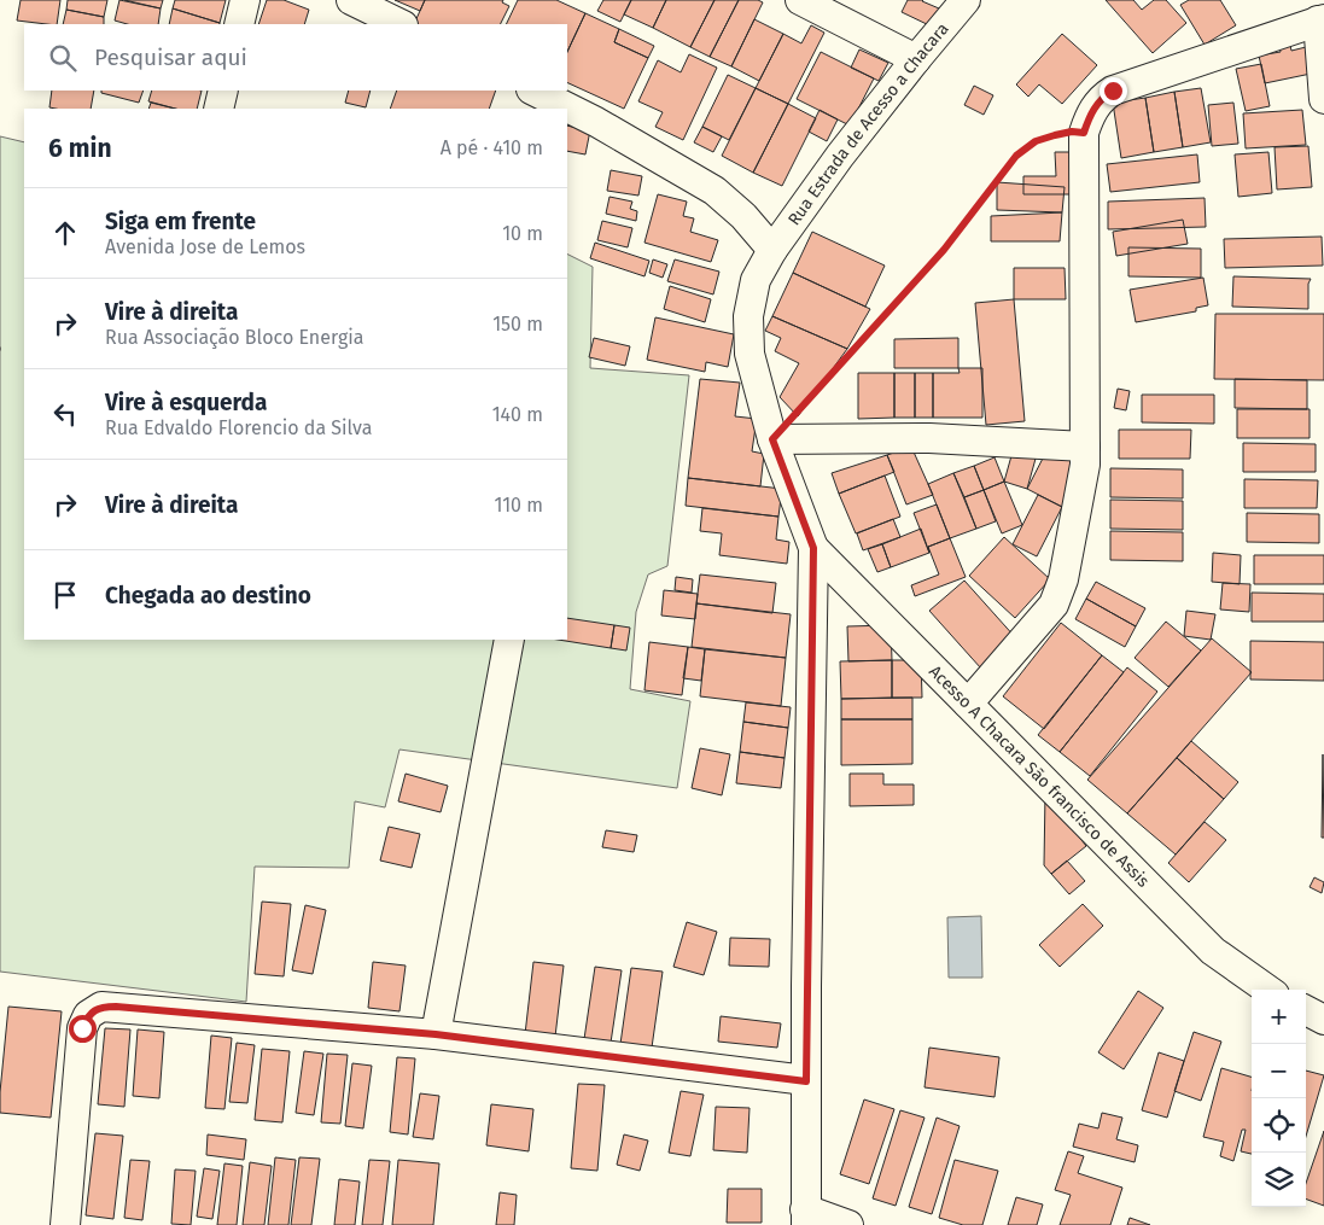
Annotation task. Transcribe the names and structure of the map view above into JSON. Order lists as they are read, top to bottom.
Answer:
{
  "streets": {
    "street": ["Rua Estrada de Acesso a Chacara", "Acesso A Chacara São francisco de Assis"]
  },
  "crossings": [
    ["Rua Estrada de Acesso a Chacara", "Acesso A Chacara São francisco de Assis"]
  ],
  "page": {
    "search": "Pesquisar aqui",
    "heading": ["6 min", "A pé · 410 m"],
    "list": [
      ["Siga em frente", "Avenida Jose de Lemos", "10 m"],
      ["Vire à direita", "Rua Associação Bloco Energia", "150 m"],
      ["Vire à esquerda", "Rua Edvaldo Florencio da Silva", "140 m"],
      ["Vire à direita", "110 m"],
      "Chegada ao destino"
    ],
    "map_buttons": ["+", "−"]
  }
}
